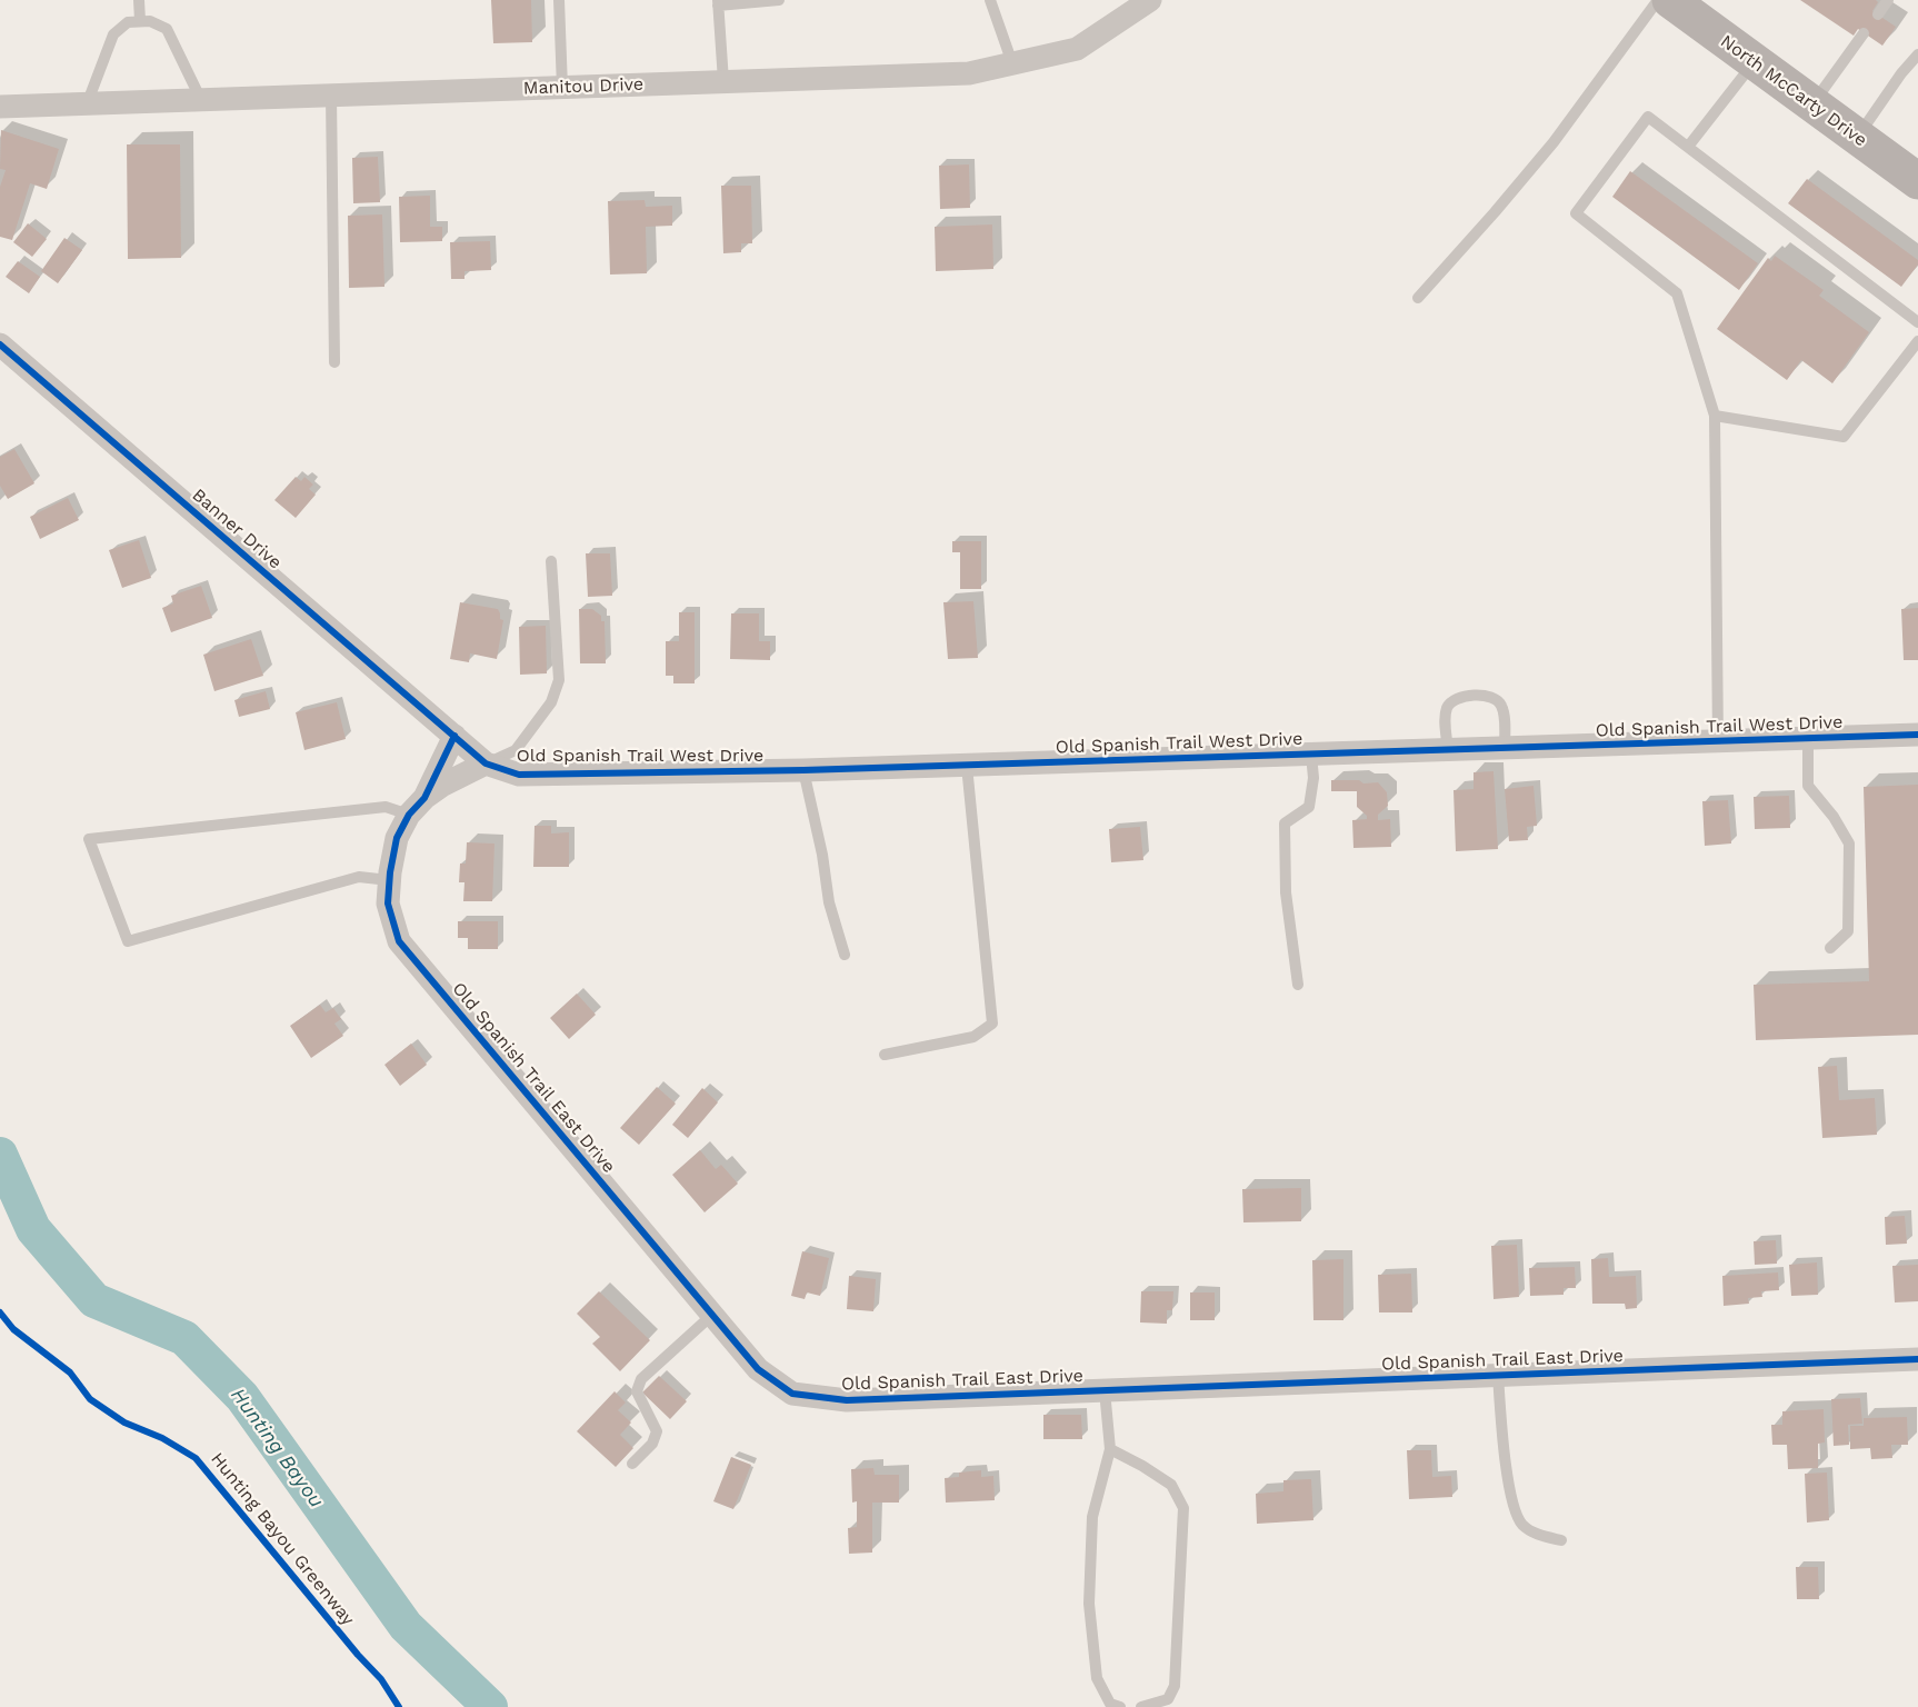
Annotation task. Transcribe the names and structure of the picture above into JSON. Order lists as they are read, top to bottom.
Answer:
{
  "streets": {
    "main road": ["North McCarty Drive"],
    "street": [
      "Manitou Drive",
      "Banner Drive",
      "Old Spanish Trail West Drive",
      "Old Spanish Trail East Drive"
    ],
    "cycle path": ["Hunting Bayou Greenway"]
  },
  "crossings": [
    ["Banner Drive", "Old Spanish Trail West Drive"],
    ["Banner Drive", "Old Spanish Trail East Drive"],
    ["Old Spanish Trail West Drive", "Old Spanish Trail East Drive"]
  ],
  "water": ["Hunting Bayou"]
}
